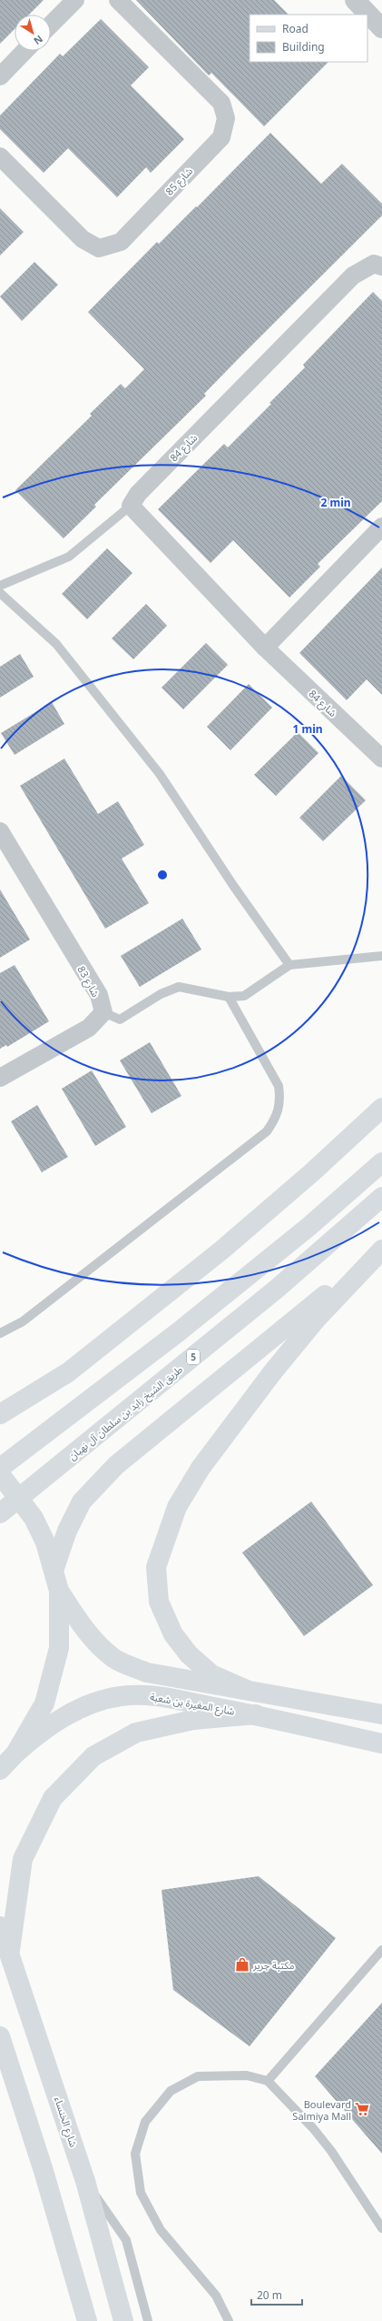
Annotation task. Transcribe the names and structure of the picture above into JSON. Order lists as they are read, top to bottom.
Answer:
{
  "streets": {
    "main road": [
      "5",
      "طريق الشيخ زايد بن سلطان آل نهيان",
      "شارع المغيرة بن شعبة",
      "شارع الخنساء"
    ],
    "street": ["شارع 85", "شارع 84", "شارع 83"]
  },
  "places": {
    "shop": ["مكتبة جرير"],
    "supermarket": ["Boulevard Salmiya Mall"]
  },
  "legend": ["Road", "Building"],
  "scale_bar": "20 m",
  "north": "bottom right",
  "rings": ["2 min", "1 min"]
}
